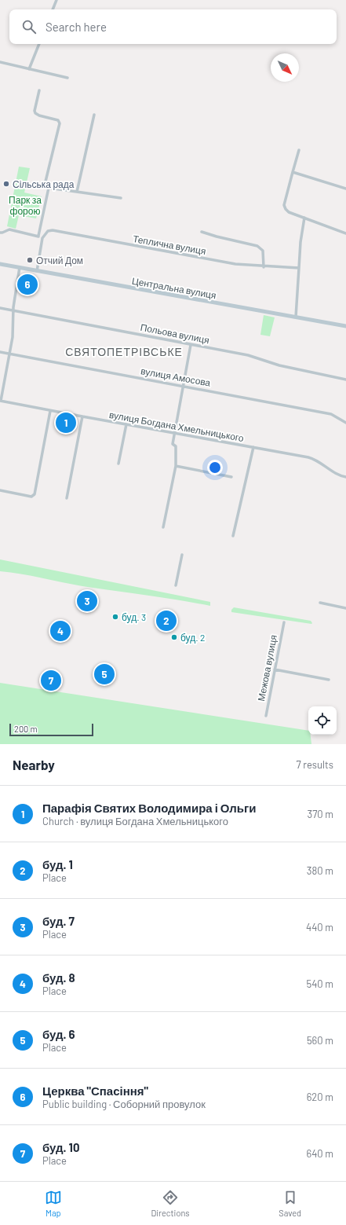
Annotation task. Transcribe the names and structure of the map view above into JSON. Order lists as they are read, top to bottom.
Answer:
{
  "streets": {
    "main road": ["Центральна вулиця"],
    "street": [
      "Теплична вулиця",
      "Польова вулиця",
      "вулиця Амосова",
      "вулиця Богдана Хмельницького",
      "Межова вулиця"
    ]
  },
  "districts": ["СВЯТОПЕТРІВСЬКЕ"],
  "parks": ["Парк за форою"],
  "places": [
    "Сільська рада",
    "Отчий Дом",
    "буд. 3",
    "буд. 2"
  ],
  "scale_bar": "200 m",
  "north": "bottom right",
  "page": {
    "search": "Search here",
    "pins": [
      "6",
      "1",
      "3",
      "2",
      "4",
      "5",
      "7"
    ],
    "scale": "200 m",
    "heading": ["Nearby", "7 results"],
    "list": [
      {
        "mark": "1",
        "name": "Парафія Святих Володимира і Ольги",
        "note": "Church · вулиця Богдана Хмельницького",
        "value": "370 m"
      },
      {
        "mark": "2",
        "name": "буд. 1",
        "note": "Place",
        "value": "380 m"
      },
      {
        "mark": "3",
        "name": "буд. 7",
        "note": "Place",
        "value": "440 m"
      },
      {
        "mark": "4",
        "name": "буд. 8",
        "note": "Place",
        "value": "540 m"
      },
      {
        "mark": "5",
        "name": "буд. 6",
        "note": "Place",
        "value": "560 m"
      },
      {
        "mark": "6",
        "name": "Церква \"Спасіння\"",
        "note": "Public building · Соборний провулок",
        "value": "620 m"
      },
      {
        "mark": "7",
        "name": "буд. 10",
        "note": "Place",
        "value": "640 m"
      }
    ],
    "nav": ["Map", "Directions", "Saved"]
  }
}
